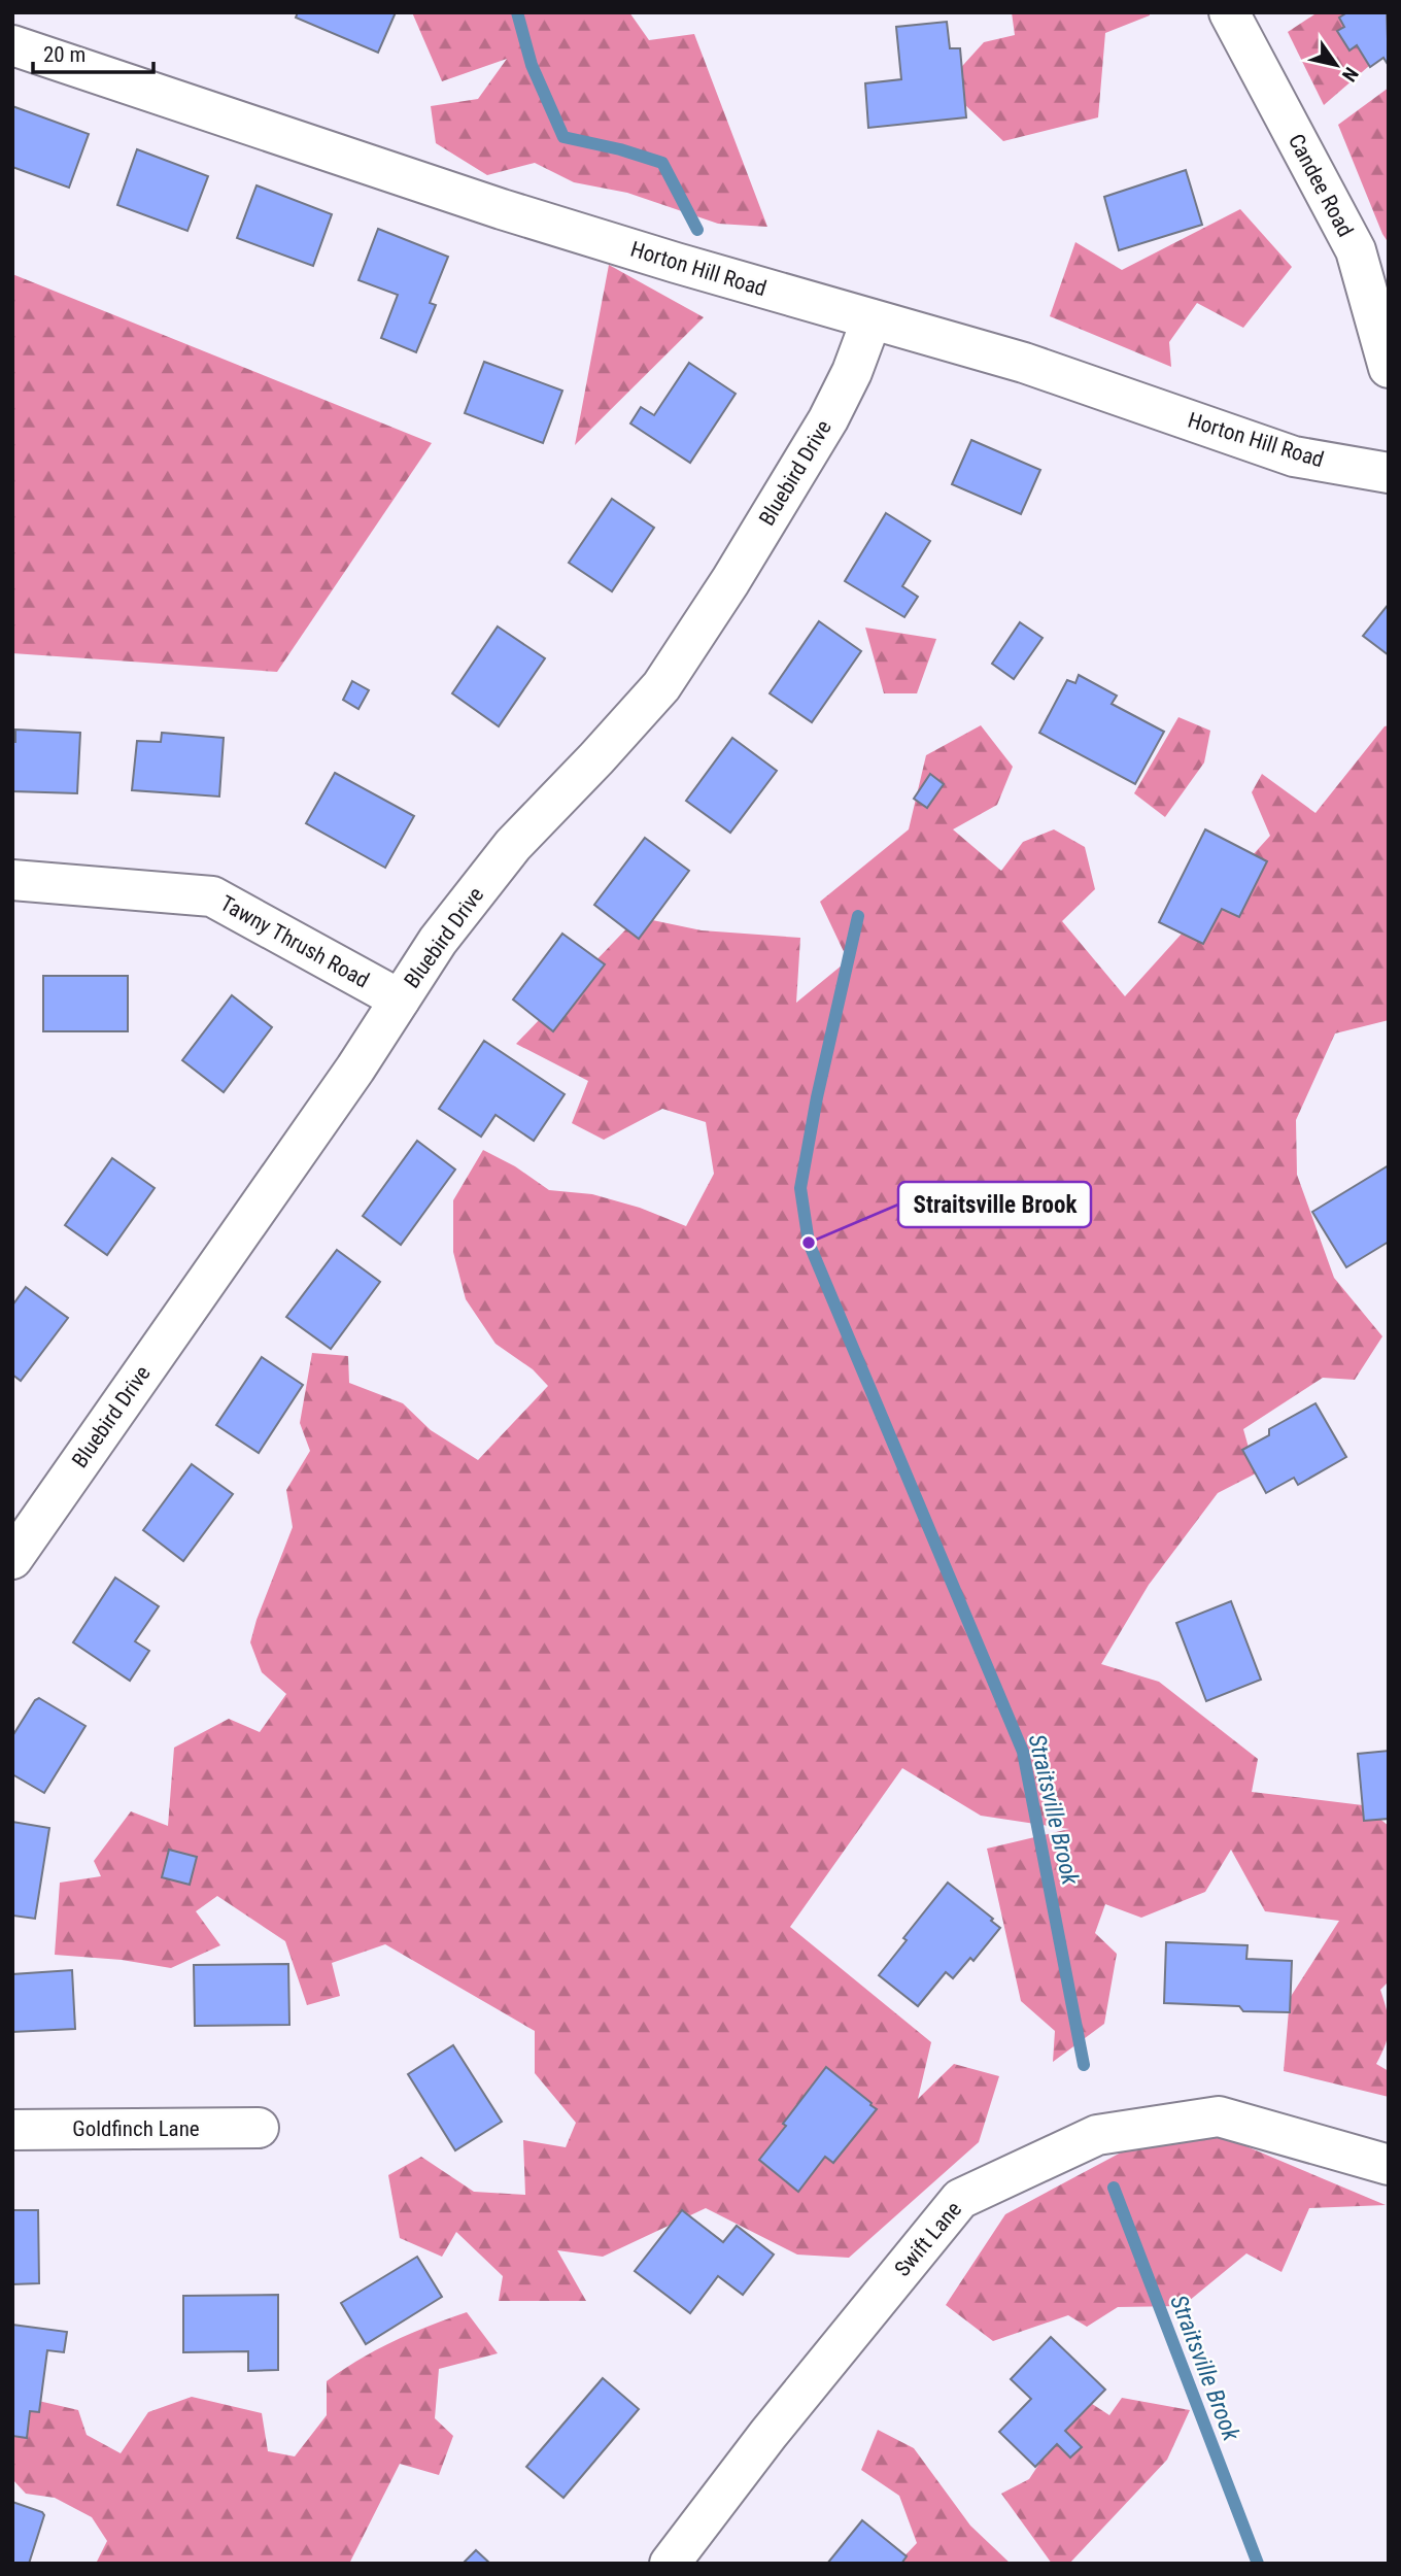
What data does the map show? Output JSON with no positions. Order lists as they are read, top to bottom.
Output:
{
  "streets": {
    "street": [
      "Candee Road",
      "Horton Hill Road",
      "Bluebird Drive",
      "Tawny Thrush Road",
      "Goldfinch Lane",
      "Swift Lane"
    ]
  },
  "crossings": [
    ["Horton Hill Road", "Bluebird Drive"],
    ["Bluebird Drive", "Tawny Thrush Road"]
  ],
  "water": ["Straitsville Brook"],
  "places": ["Straitsville Brook"],
  "scale_bar": "20 m",
  "north": "bottom right"
}
